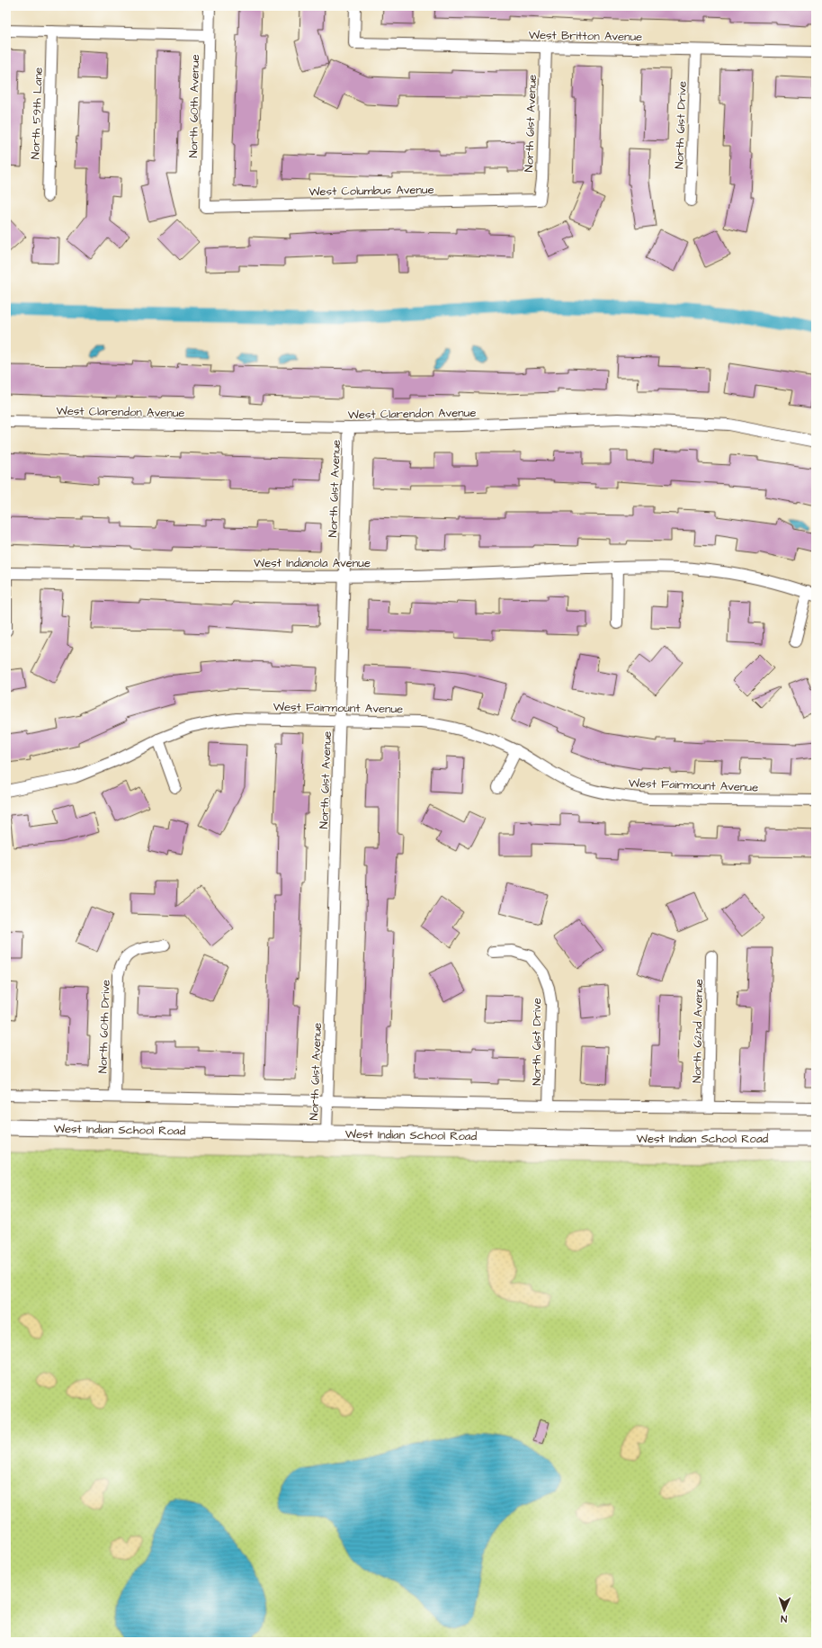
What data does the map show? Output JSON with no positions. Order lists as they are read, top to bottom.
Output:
{
  "streets": {
    "main road": ["West Indian School Road"],
    "street": [
      "West Britton Avenue",
      "North 60th Avenue",
      "North 59th Lane",
      "North 61st Avenue",
      "North 61st Drive",
      "West Columbus Avenue",
      "West Clarendon Avenue",
      "West Indianola Avenue",
      "West Fairmount Avenue",
      "North 60th Drive",
      "North 62nd Avenue"
    ]
  },
  "crossings": [
    ["West Britton Avenue", "North 61st Avenue"],
    ["West Britton Avenue", "North 61st Drive"],
    ["North 60th Avenue", "West Columbus Avenue"],
    ["North 61st Avenue", "West Columbus Avenue"],
    ["North 61st Avenue", "West Clarendon Avenue"],
    ["North 61st Avenue", "West Indianola Avenue"],
    ["North 61st Avenue", "West Fairmount Avenue"],
    ["North 61st Avenue", "West Indian School Road"]
  ],
  "north": "bottom"
}
